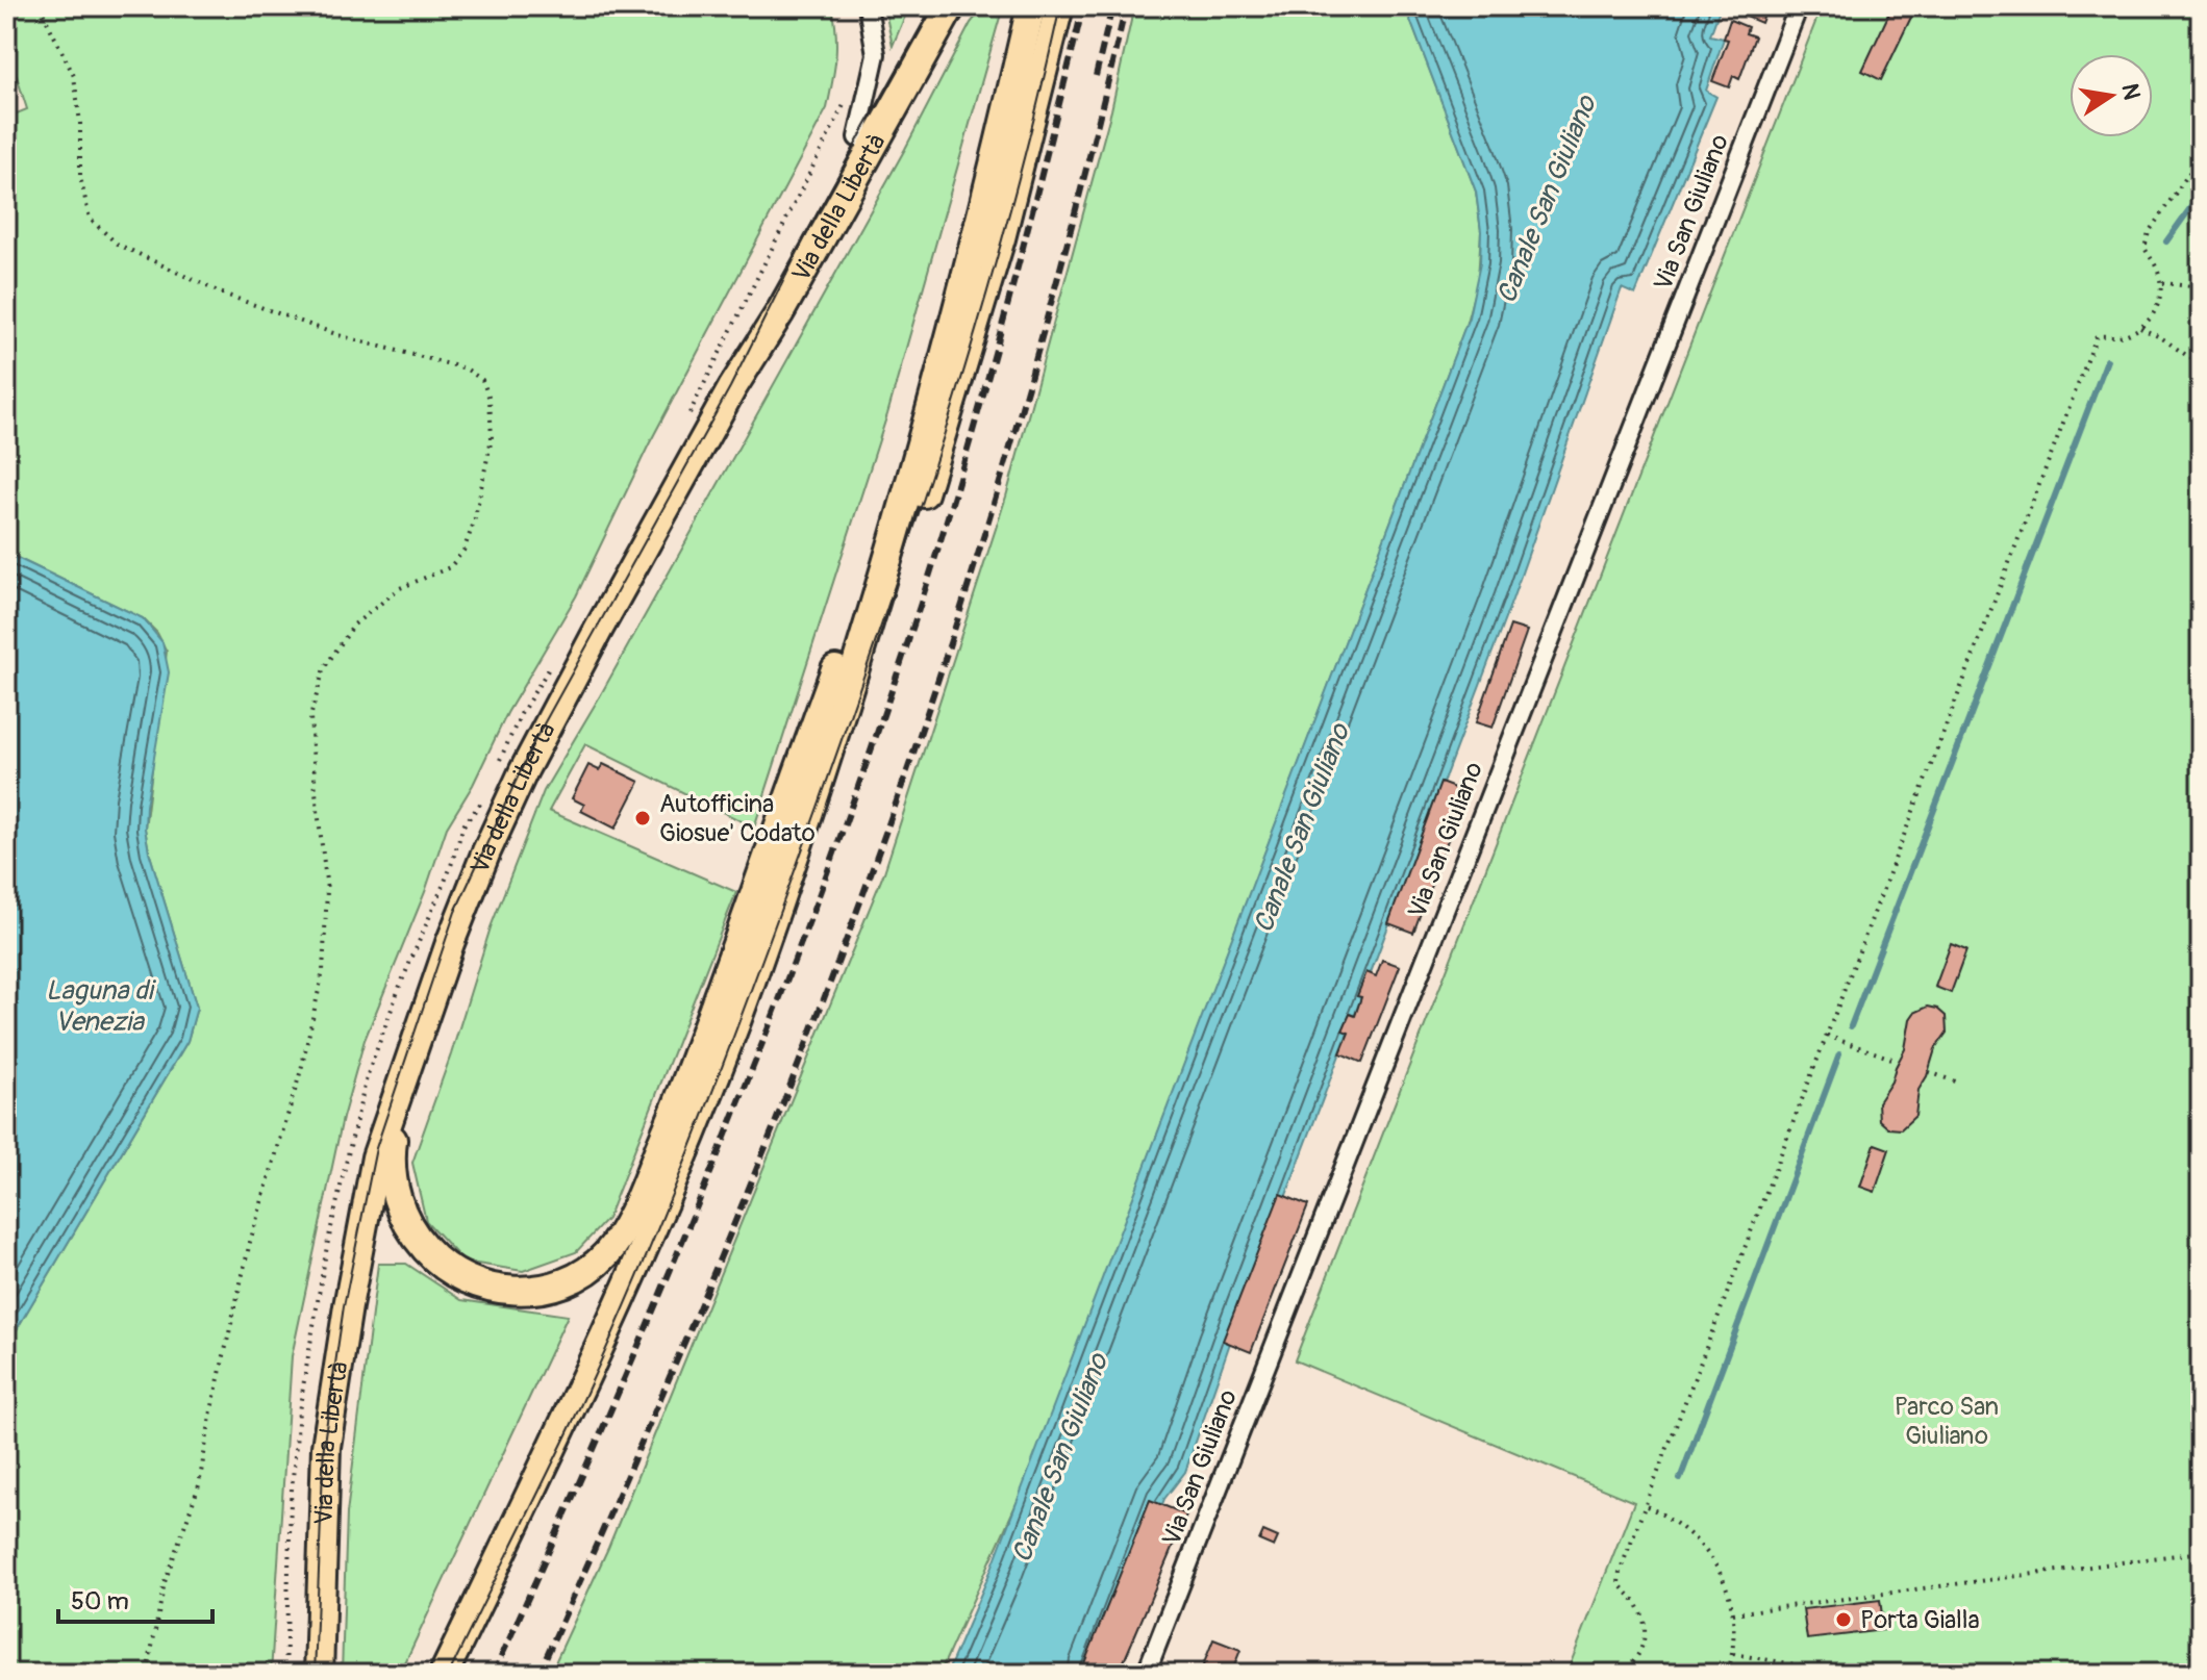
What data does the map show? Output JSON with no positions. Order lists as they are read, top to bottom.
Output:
{
  "streets": {
    "highway": ["Via della Libertà"],
    "street": ["Via San Giuliano"]
  },
  "water": ["Canale San Giuliano", "Laguna di Venezia"],
  "parks": ["Parco San Giuliano"],
  "places": ["Autofficina Giosue' Codato", "Porta Gialla"],
  "scale_bar": "50 m",
  "north": "right"
}
